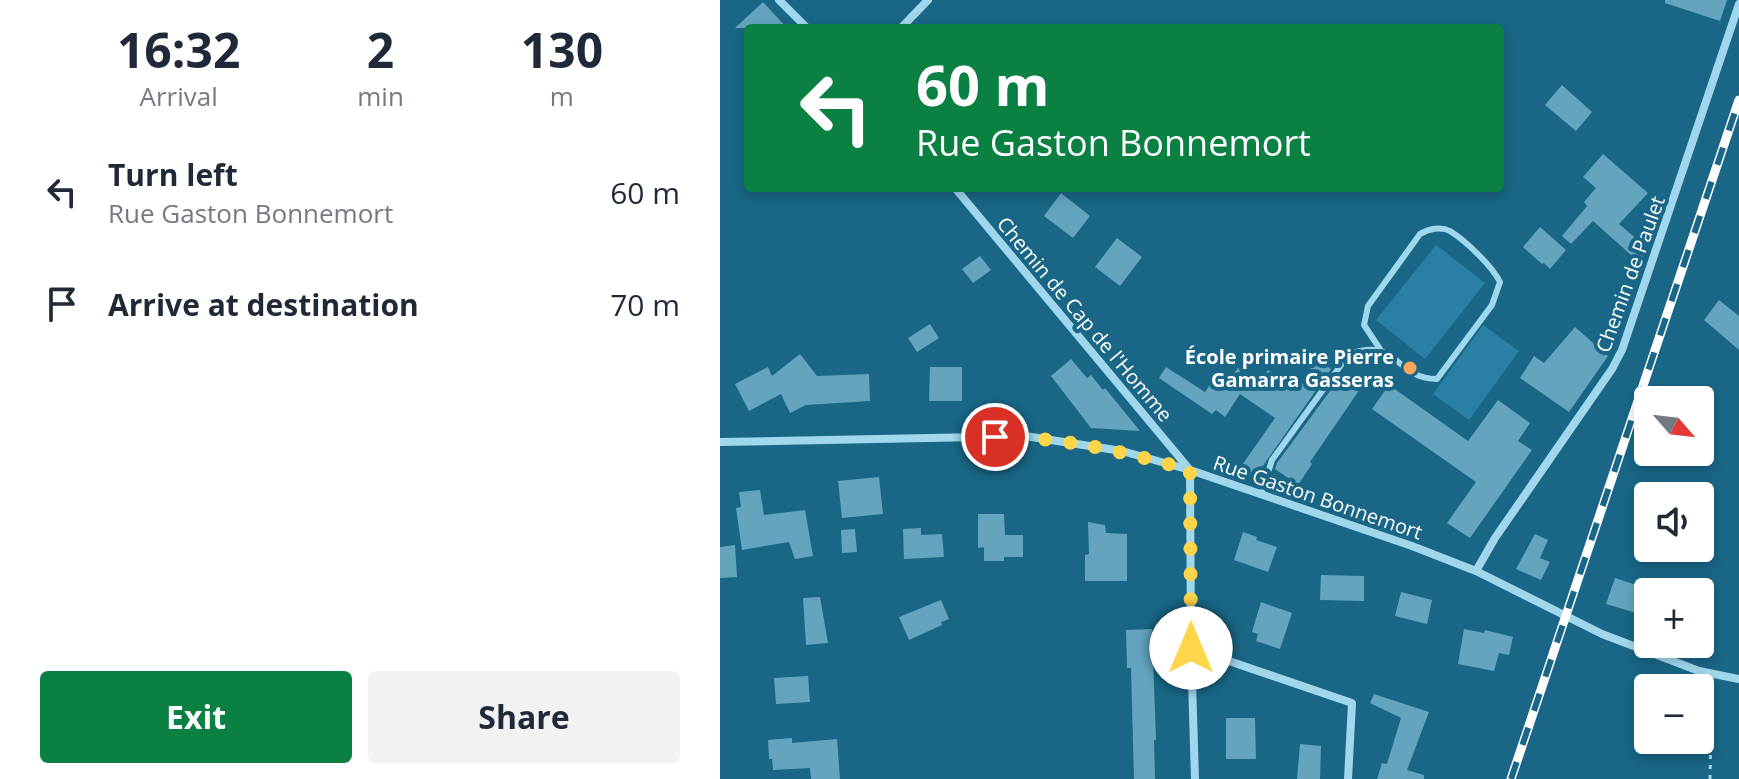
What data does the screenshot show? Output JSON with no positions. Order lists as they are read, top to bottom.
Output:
{
  "streets": {
    "street": ["Chemin de Paulet", "Chemin de Cap de l'Homme", "Rue Gaston Bonnemort"]
  },
  "crossings": [
    ["Chemin de Paulet", "Rue Gaston Bonnemort"],
    ["Chemin de Cap de l'Homme", "Rue Gaston Bonnemort"]
  ],
  "places": ["École primaire Pierre Gamarra Gasseras"],
  "north": "bottom right",
  "page": {
    "eta": [
      "16:32",
      "Arrival",
      "2",
      "min",
      "130",
      "m"
    ],
    "turn": ["60 m", "Rue Gaston Bonnemort"],
    "list": [
      {
        "name": "Turn left",
        "note": "Rue Gaston Bonnemort",
        "value": "60 m"
      },
      {
        "name": "Arrive at destination",
        "value": "70 m"
      }
    ],
    "map_buttons": ["+", "−"],
    "buttons": ["Exit", "Share"]
  }
}
